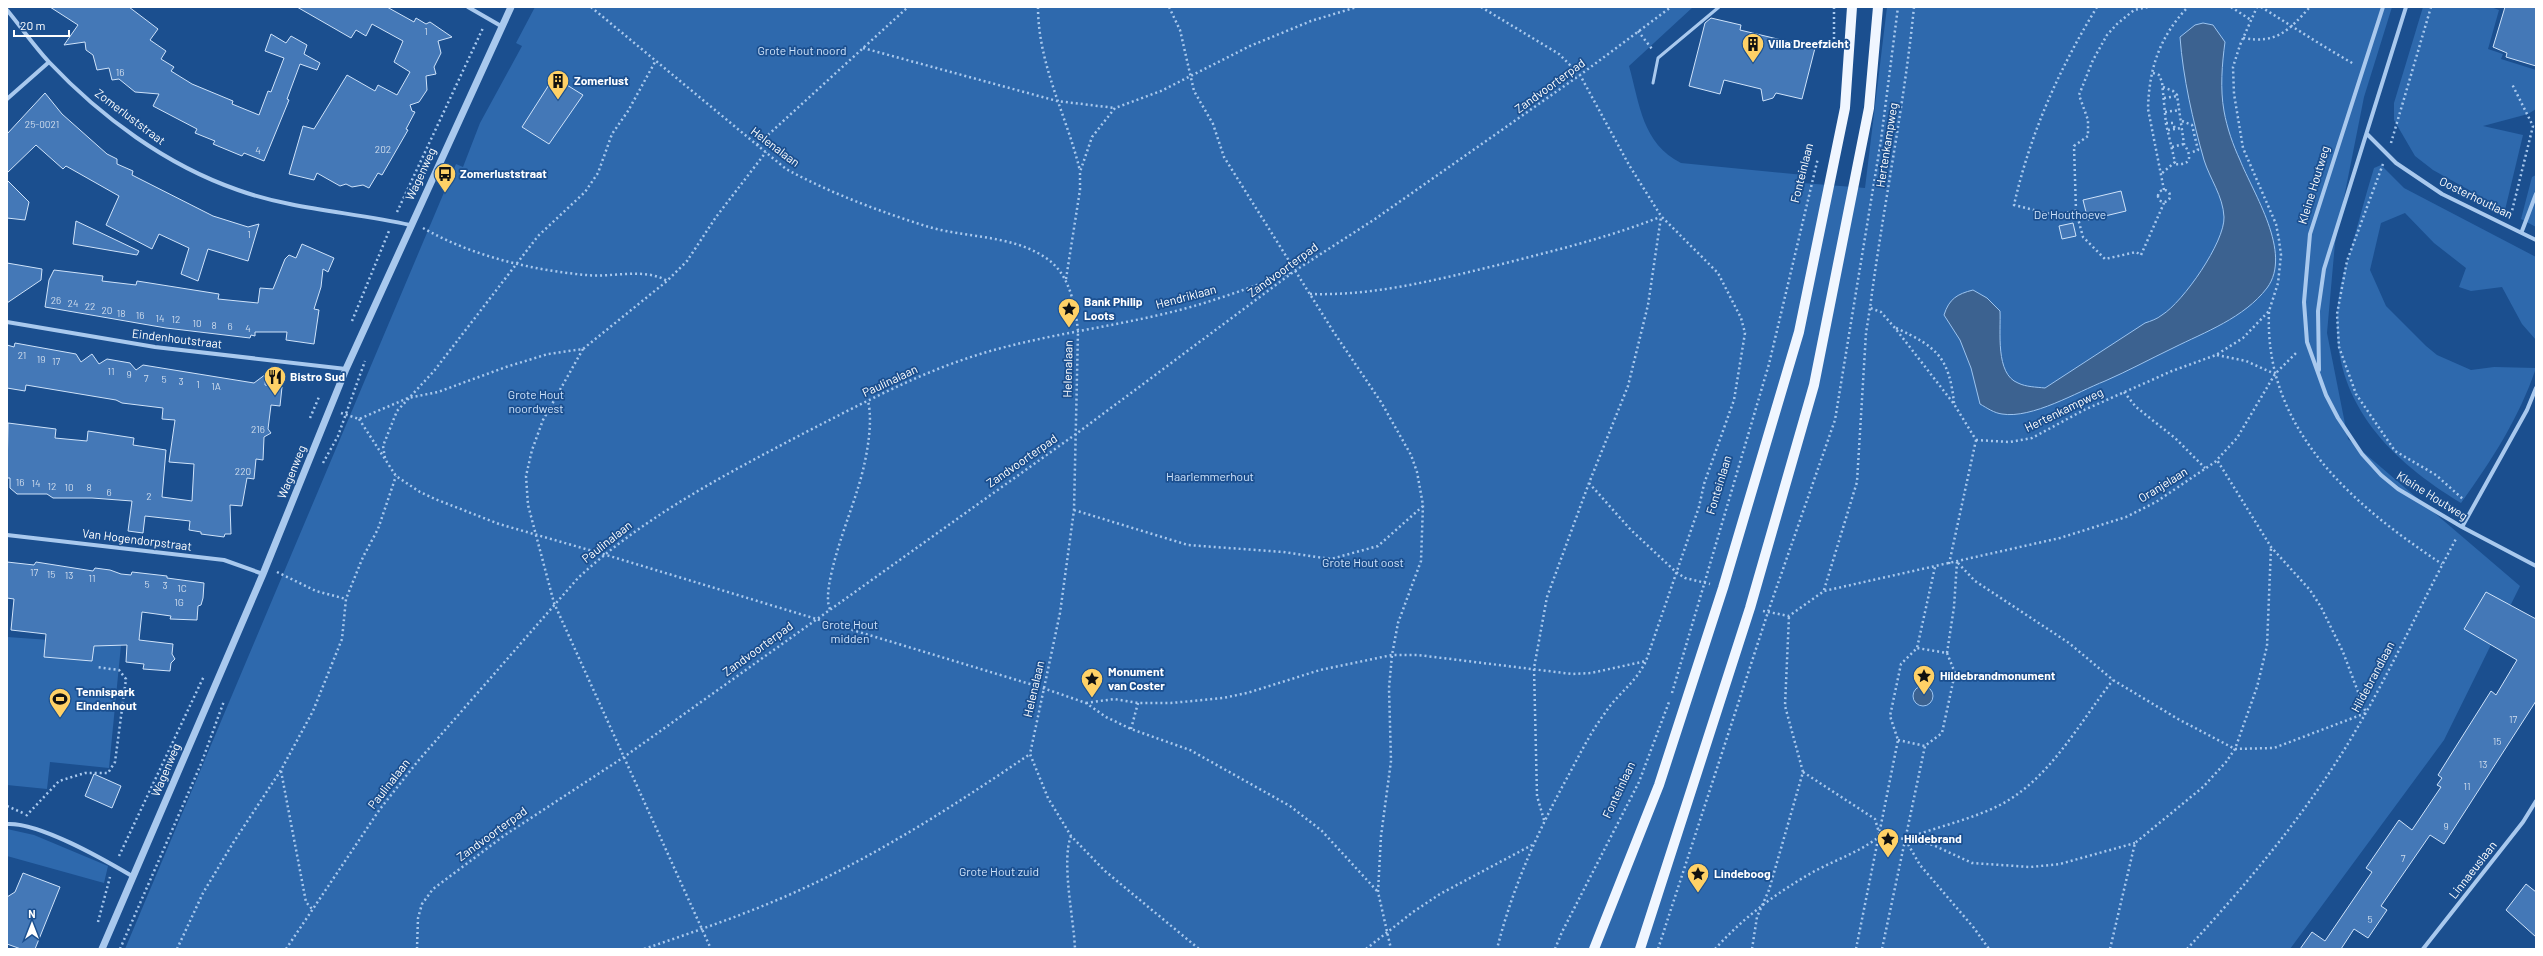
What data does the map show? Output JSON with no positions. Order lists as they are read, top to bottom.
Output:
{
  "streets": {
    "street": [
      "Zomerluststraat",
      "Wagenweg",
      "Kleine Houtweg",
      "Oosterhoutlaan",
      "Eindenhoutstraat",
      "Van Hogendorpstraat",
      "Linnaeuslaan"
    ],
    "path": [
      "Zandvoorterpad",
      "Hertenkampweg",
      "Helenalaan",
      "Fonteinlaan",
      "Hendriklaan",
      "Paulinalaan",
      "Oranjelaan",
      "Hildebrandlaan"
    ]
  },
  "crossings": [
    ["Zandvoorterpad", "Helenalaan"],
    ["Zandvoorterpad", "Hendriklaan"],
    ["Zomerluststraat", "Wagenweg"],
    ["Hertenkampweg", "Oranjelaan"],
    ["Helenalaan", "Hendriklaan"],
    ["Helenalaan", "Paulinalaan"],
    ["Wagenweg", "Eindenhoutstraat"],
    ["Wagenweg", "Van Hogendorpstraat"],
    ["Kleine Houtweg", "Oosterhoutlaan"],
    ["Kleine Houtweg", "Oranjelaan"],
    ["Kleine Houtweg", "Hildebrandlaan"],
    ["Hendriklaan", "Paulinalaan"]
  ],
  "parks": [
    "Grote Hout noord",
    "De Houthoeve",
    "Grote Hout noordwest",
    "Haarlemmerhout",
    "Grote Hout oost",
    "Grote Hout midden",
    "Grote Hout zuid"
  ],
  "places": {
    "building": ["Villa Dreefzicht", "Zomerlust"],
    "bus stop": ["Zomerluststraat"],
    "place": [
      "Bank Philip Loots",
      "Hildebrandmonument",
      "Monument van Coster",
      "Hildebrand",
      "Lindeboog"
    ],
    "restaurant": ["Bistro Sud"],
    "sports": ["Tennispark Eindenhout"]
  },
  "house_numbers": [
    "1",
    "16",
    "25-0021",
    "202",
    "4",
    "1",
    "26",
    "24",
    "22",
    "20",
    "18",
    "16",
    "14",
    "12",
    "10",
    "8",
    "6",
    "4",
    "21",
    "19",
    "17",
    "11",
    "9",
    "7",
    "5",
    "3",
    "1",
    "1A",
    "216",
    "220",
    "16",
    "14",
    "12",
    "10",
    "8",
    "6",
    "2",
    "17",
    "15",
    "13",
    "11",
    "5",
    "3",
    "1C",
    "1G",
    "17",
    "15",
    "13",
    "11",
    "9",
    "7",
    "5"
  ],
  "scale_bar": "20 m",
  "north": "top"
}
